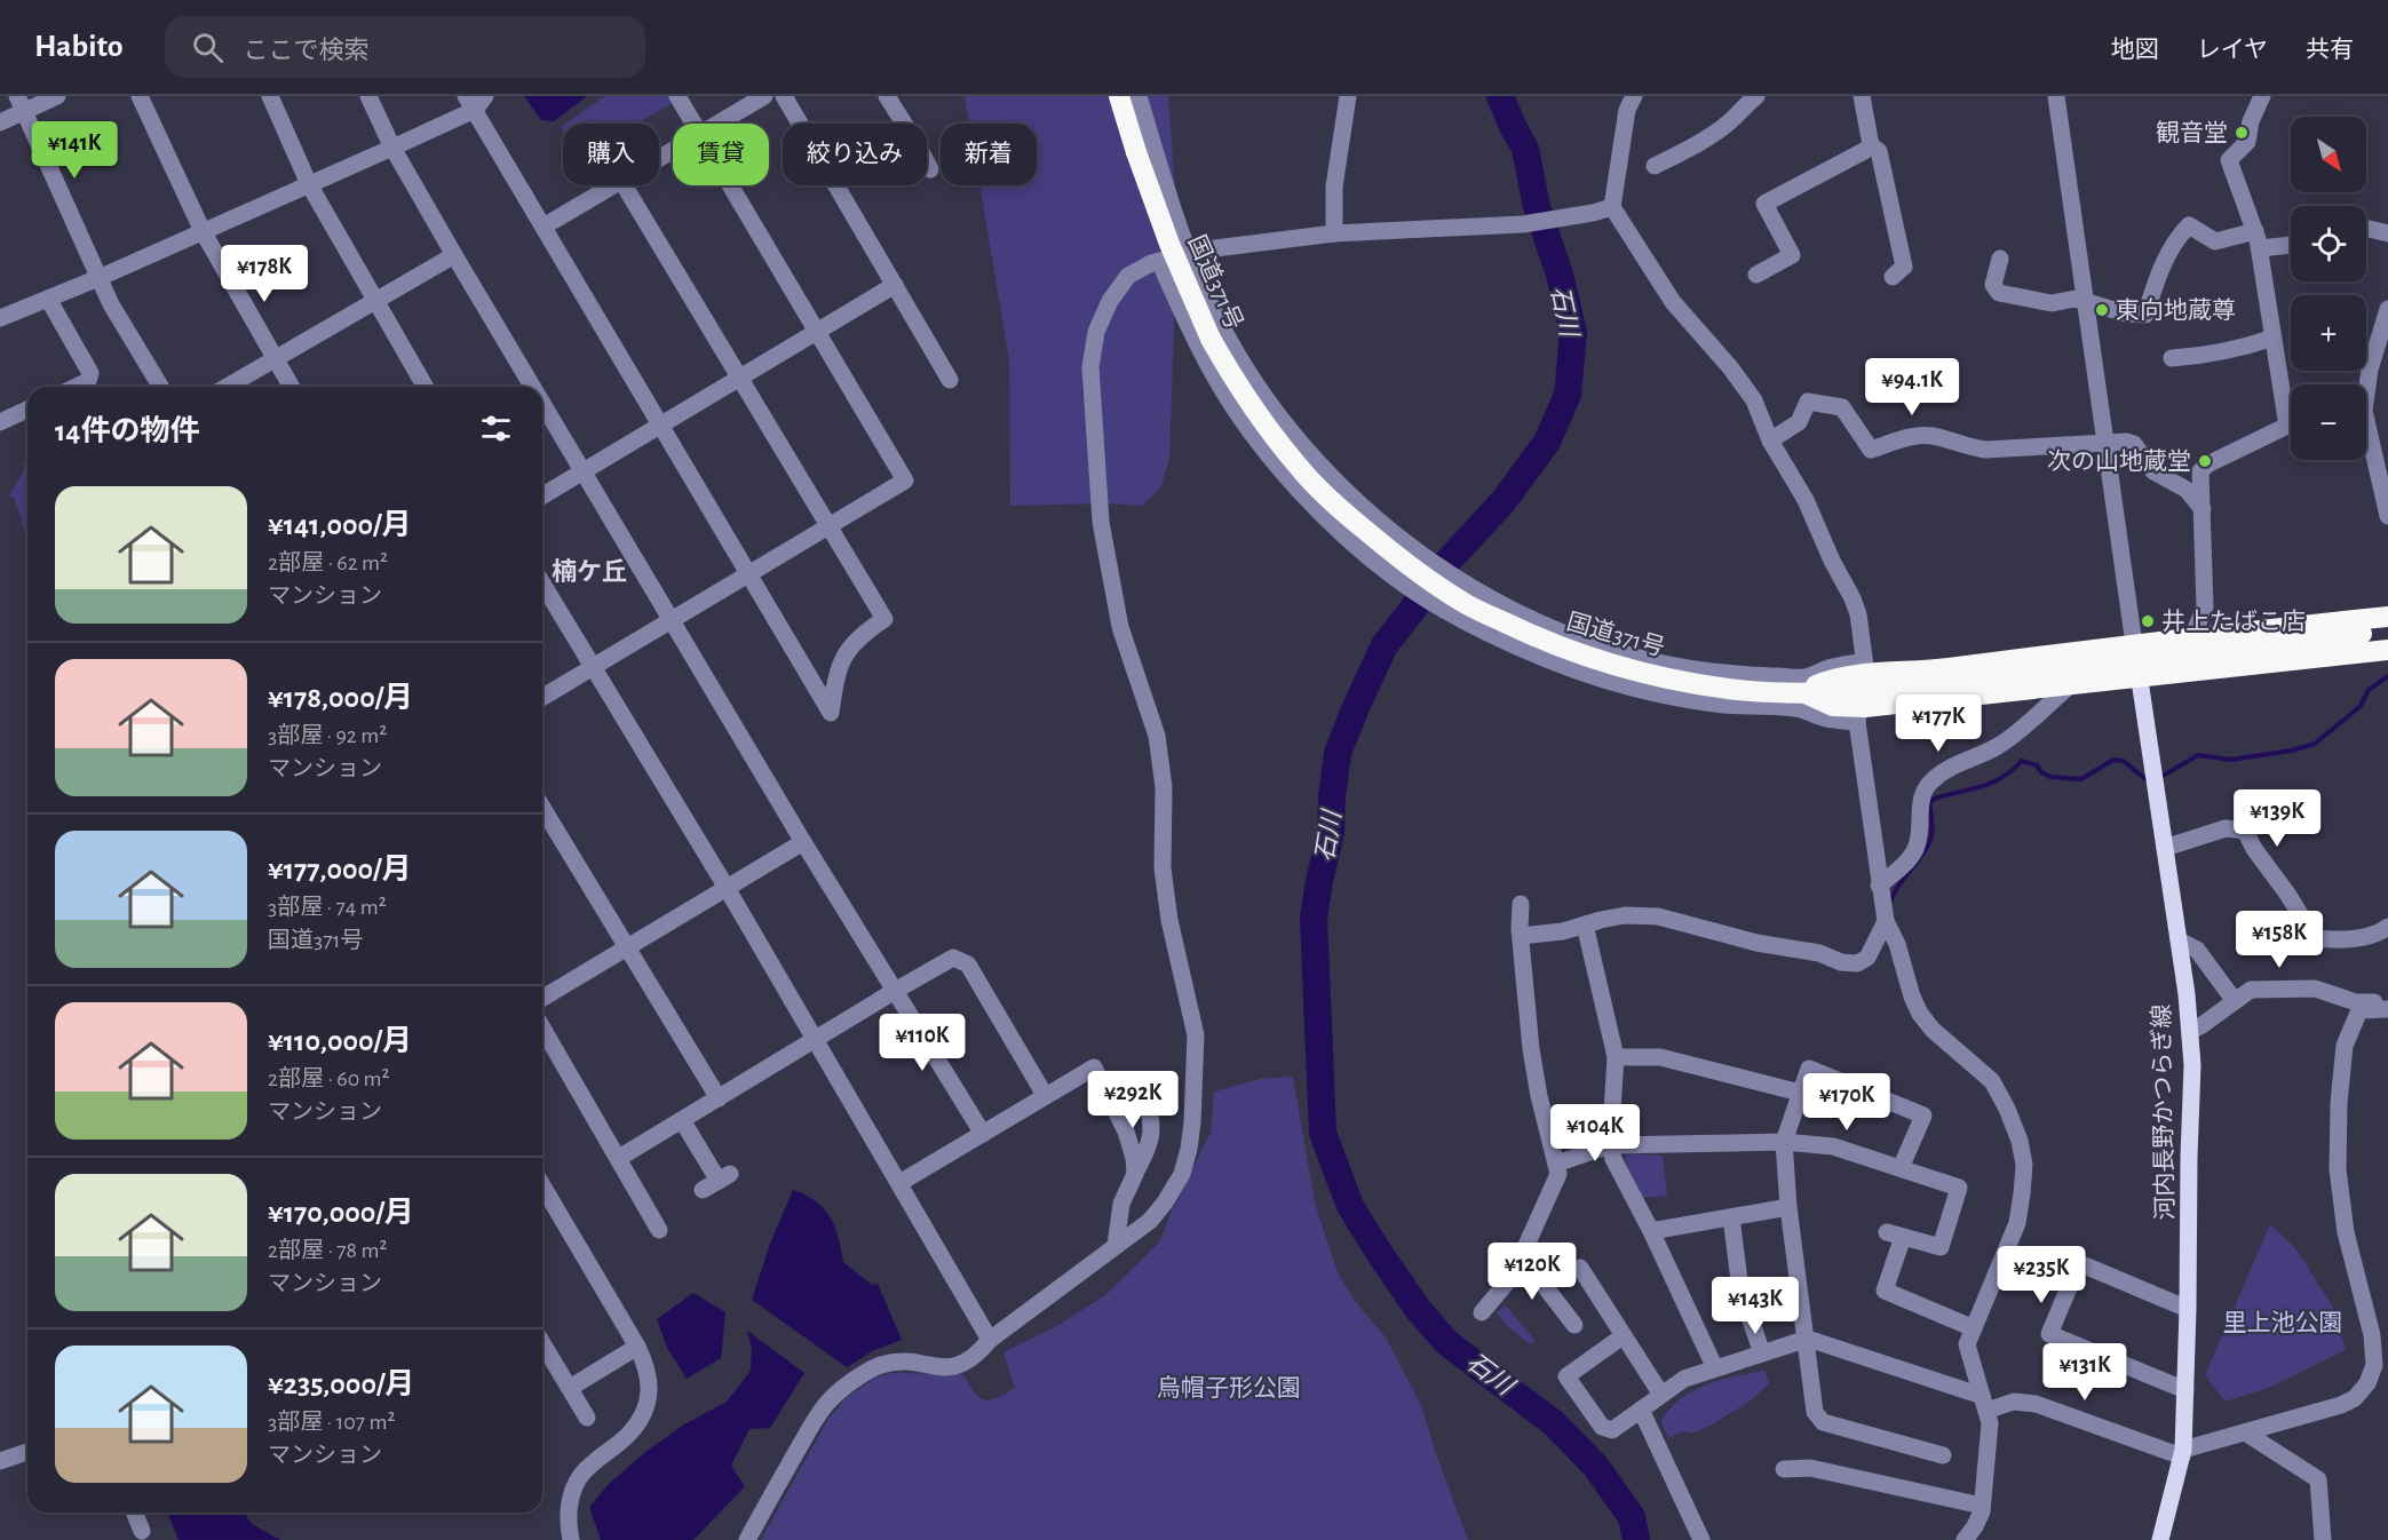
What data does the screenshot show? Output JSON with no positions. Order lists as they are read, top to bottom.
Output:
{
  "streets": {
    "highway": ["国道371号"],
    "main road": ["河内長野かつらぎ線"]
  },
  "districts": ["楠ケ丘"],
  "water": ["石川"],
  "parks": ["里上池公園", "烏帽子形公園"],
  "places": [
    "観音堂",
    "東向地蔵尊",
    "次の山地蔵堂",
    "井上たばこ店"
  ],
  "north": "bottom right",
  "page": {
    "header": "Habito",
    "search": "ここで検索",
    "nav": ["地図", "レイヤ", "共有"],
    "map_buttons": ["+", "−"],
    "price": [
      "¥141K",
      "¥178K",
      "¥94.1K",
      "¥177K",
      "¥139K",
      "¥158K",
      "¥110K",
      "¥292K",
      "¥170K",
      "¥104K",
      "¥120K",
      "¥235K",
      "¥143K",
      "¥131K"
    ],
    "chip": [
      "購入",
      "賃貸",
      "絞り込み",
      "新着"
    ],
    "heading": "14件の物件",
    "list": [
      {
        "name": "¥141,000/月",
        "note": "2部屋 · 62 m² · マンション"
      },
      {
        "name": "¥178,000/月",
        "note": "3部屋 · 92 m² · マンション"
      },
      {
        "name": "¥177,000/月",
        "note": "3部屋 · 74 m² · 国道371号"
      },
      {
        "name": "¥110,000/月",
        "note": "2部屋 · 60 m² · マンション"
      },
      {
        "name": "¥170,000/月",
        "note": "2部屋 · 78 m² · マンション"
      },
      {
        "name": "¥235,000/月",
        "note": "3部屋 · 107 m² · マンション"
      }
    ]
  }
}
